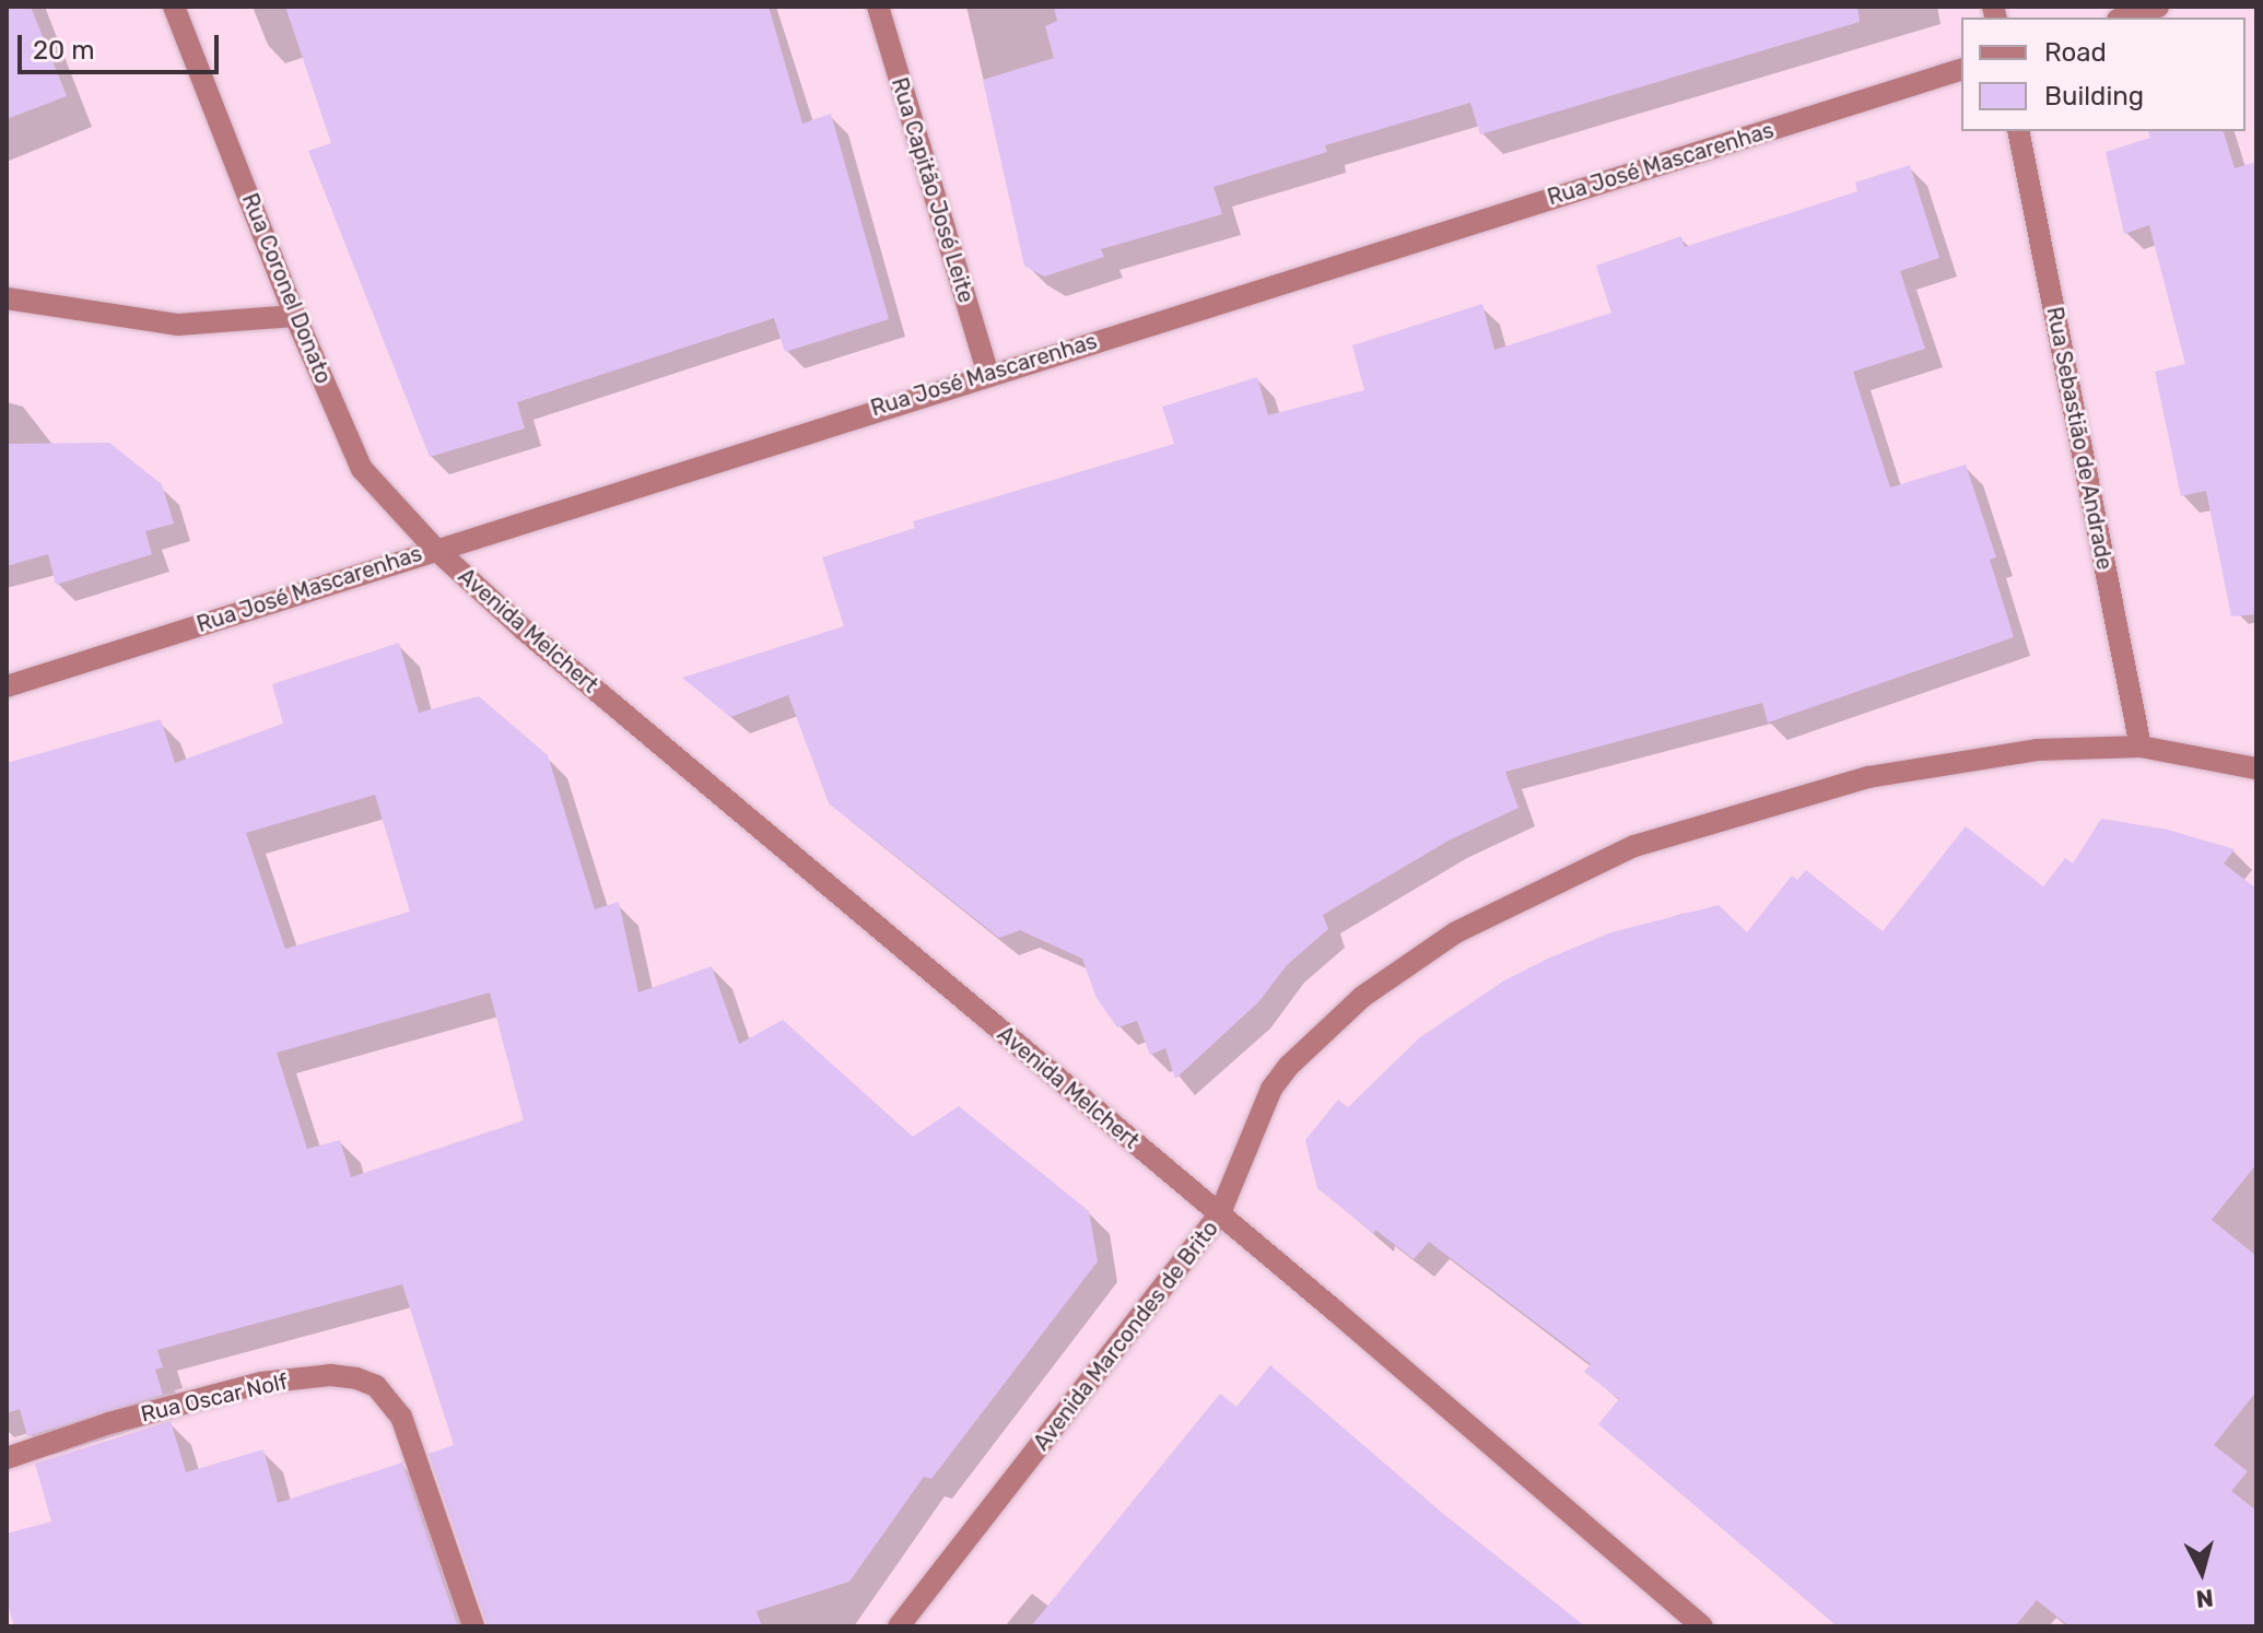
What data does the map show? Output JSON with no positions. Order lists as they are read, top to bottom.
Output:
{
  "streets": {
    "street": [
      "Rua José Mascarenhas",
      "Rua Capitão José Leite",
      "Rua Coronel Donato",
      "Rua Sebastião de Andrade",
      "Avenida Melchert",
      "Avenida Marcondes de Brito",
      "Rua Oscar Nolf"
    ]
  },
  "crossings": [
    ["Rua José Mascarenhas", "Rua Capitão José Leite"],
    ["Rua José Mascarenhas", "Rua Coronel Donato"],
    ["Rua José Mascarenhas", "Avenida Melchert"],
    ["Rua Coronel Donato", "Avenida Melchert"],
    ["Rua Sebastião de Andrade", "Avenida Marcondes de Brito"],
    ["Avenida Melchert", "Avenida Marcondes de Brito"]
  ],
  "legend": ["Road", "Building"],
  "scale_bar": "20 m",
  "north": "bottom"
}
